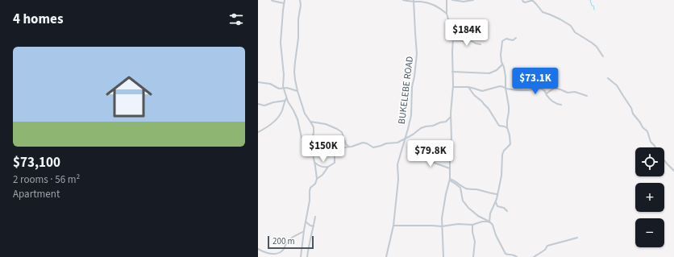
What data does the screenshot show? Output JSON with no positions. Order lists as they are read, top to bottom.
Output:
{
  "streets": {
    "street": ["BUKELEBE ROAD"]
  },
  "scale_bar": "200 m",
  "page": {
    "heading": "4 homes",
    "price": [
      "$184K",
      "$73.1K",
      "$150K",
      "$79.8K"
    ],
    "list": [
      {
        "name": "$73,100",
        "note": "2 rooms · 56 m² · Apartment"
      }
    ],
    "map_buttons": ["+", "−"],
    "scale": "200 m"
  }
}
